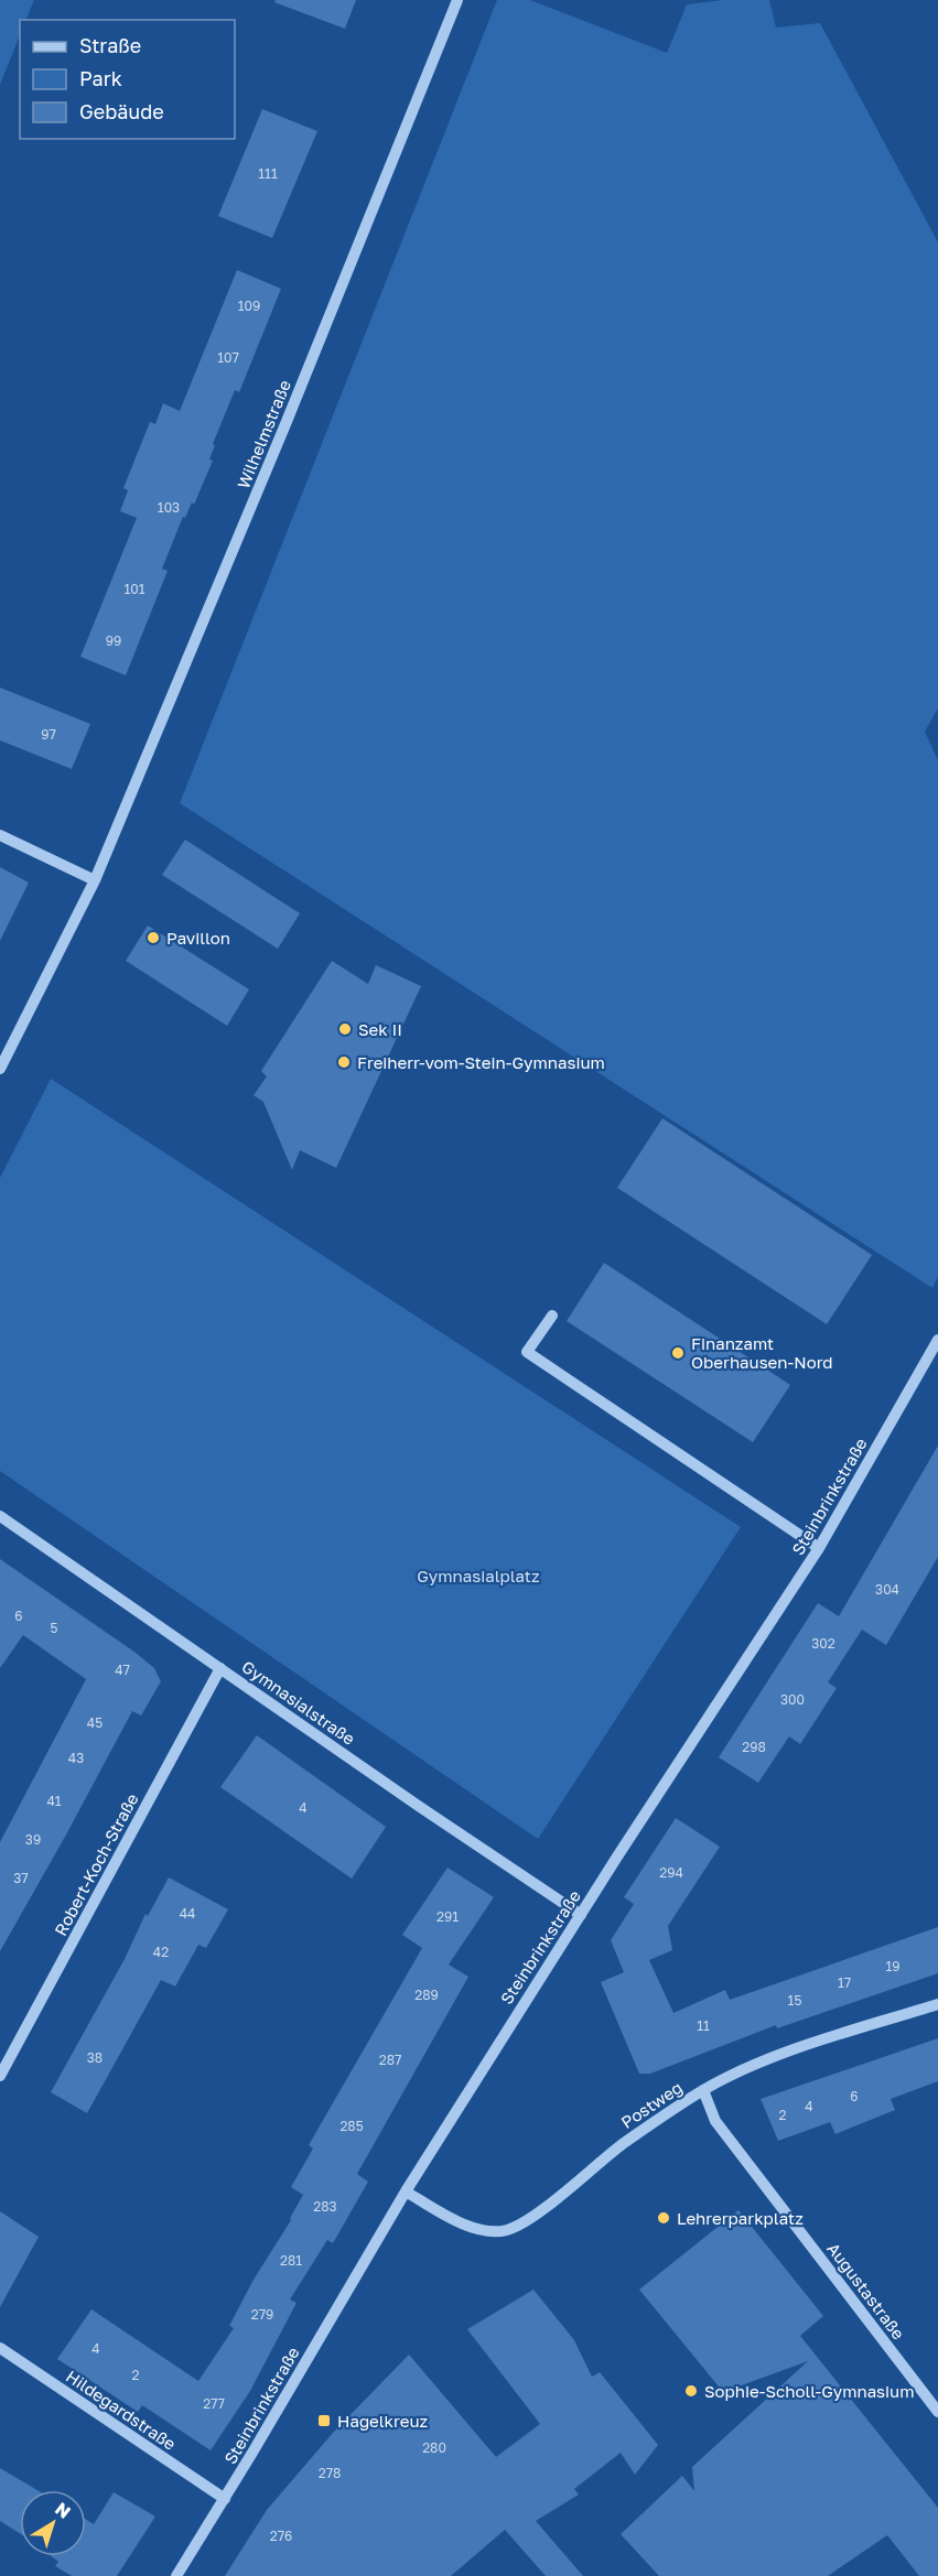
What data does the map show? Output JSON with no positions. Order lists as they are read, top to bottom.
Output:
{
  "streets": {
    "street": [
      "Wilhelmstraße",
      "Steinbrinkstraße",
      "Gymnasialstraße",
      "Robert-Koch-Straße",
      "Postweg",
      "Augustastraße",
      "Hildegardstraße"
    ]
  },
  "crossings": [
    ["Steinbrinkstraße", "Gymnasialstraße"],
    ["Steinbrinkstraße", "Postweg"],
    ["Steinbrinkstraße", "Hildegardstraße"],
    ["Gymnasialstraße", "Robert-Koch-Straße"],
    ["Postweg", "Augustastraße"]
  ],
  "parks": ["Gymnasialplatz"],
  "places": {
    "other": [
      "Pavillon",
      "Sek II",
      "Freiherr-vom-Stein-Gymnasium",
      "Finanzamt Oberhausen-Nord",
      "Lehrerparkplatz",
      "Sophie-Scholl-Gymnasium"
    ],
    "transit": ["Hagelkreuz"]
  },
  "house_numbers": [
    "111",
    "109",
    "107",
    "103",
    "101",
    "99",
    "97",
    "304",
    "6",
    "5",
    "302",
    "47",
    "300",
    "45",
    "298",
    "43",
    "41",
    "4",
    "39",
    "294",
    "37",
    "44",
    "291",
    "42",
    "19",
    "17",
    "289",
    "15",
    "11",
    "38",
    "287",
    "6",
    "4",
    "2",
    "285",
    "283",
    "281",
    "279",
    "4",
    "2",
    "277",
    "280",
    "278",
    "276"
  ],
  "legend": ["Straße", "Park", "Gebäude"],
  "north": "top right"
}
